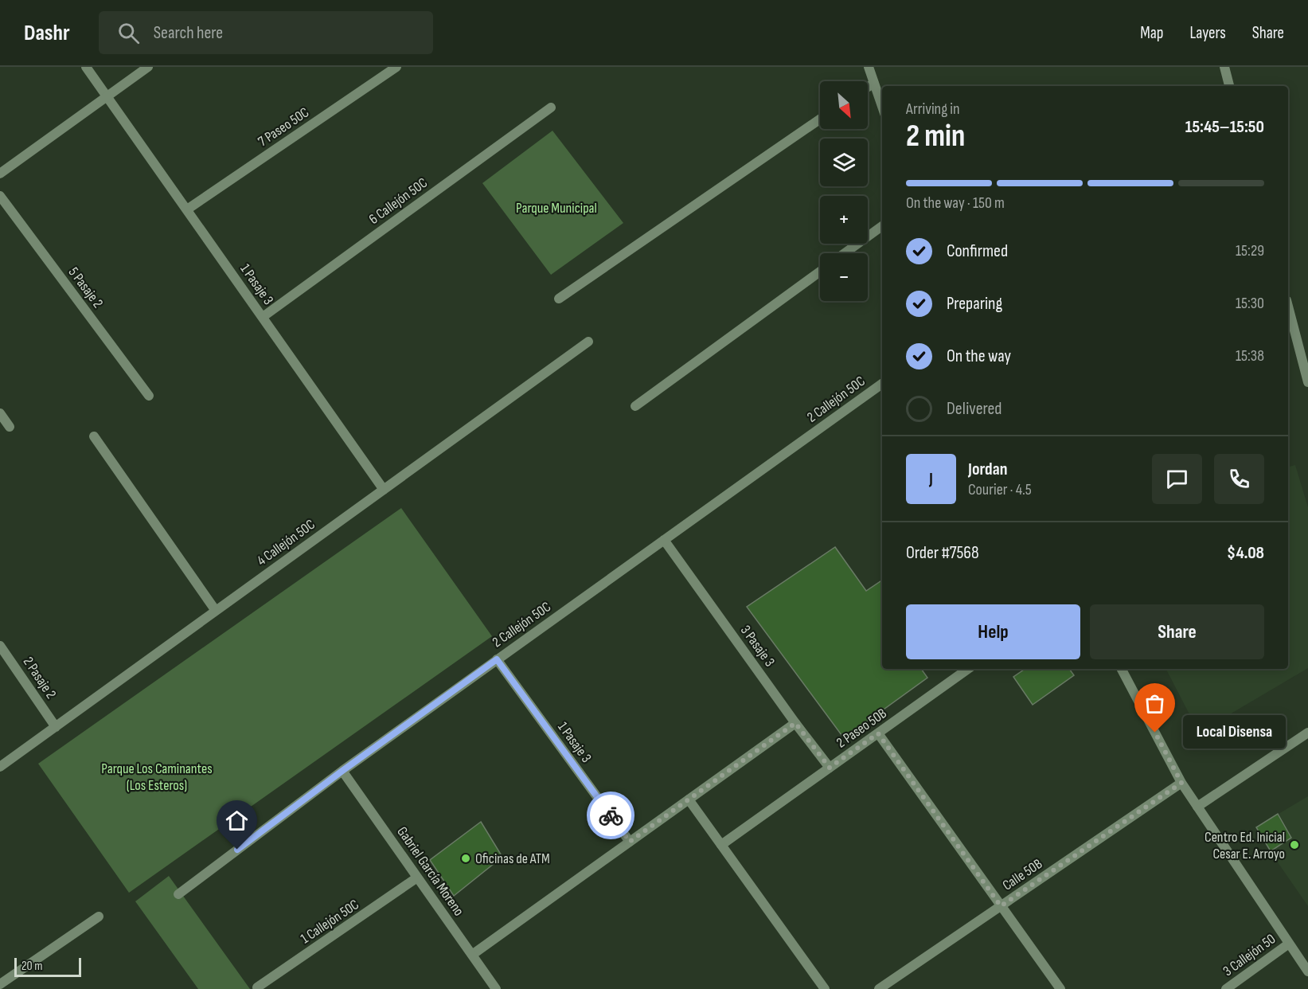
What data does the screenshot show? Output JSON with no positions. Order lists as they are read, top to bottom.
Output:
{
  "streets": {
    "street": [
      "7 Paseo 50C",
      "6 Callejón 50C",
      "1 Pasaje 3",
      "5 Pasaje 2",
      "2 Callejón 50C",
      "4 Callejón 50C",
      "3 Pasaje 3",
      "2 Pasaje 2",
      "2 Paseo 50B",
      "Gabriel García Moreno",
      "Calle 50B",
      "1 Callejón 50C",
      "3 Callejón 50"
    ]
  },
  "crossings": [
    ["7 Paseo 50C", "1 Pasaje 3"],
    ["6 Callejón 50C", "1 Pasaje 3"],
    ["1 Pasaje 3", "2 Callejón 50C"],
    ["1 Pasaje 3", "4 Callejón 50C"],
    ["2 Callejón 50C", "3 Pasaje 3"],
    ["2 Callejón 50C", "Gabriel García Moreno"],
    ["4 Callejón 50C", "2 Pasaje 2"],
    ["3 Pasaje 3", "2 Paseo 50B"],
    ["Gabriel García Moreno", "1 Callejón 50C"]
  ],
  "parks": ["Parque Municipal", "Parque Los Caminantes (Los Esteros)"],
  "places": ["Local Disensa", "Centro Ed. Inicial Cesar E. Arroyo", "Oficinas de ATM"],
  "scale_bar": "20 m",
  "north": "bottom right",
  "page": {
    "header": "Dashr",
    "search": "Search here",
    "nav": ["Map", "Layers", "Share"],
    "map_buttons": ["+", "−"],
    "heading": ["2 min", "Arriving in", "15:45–15:50"],
    "panel": [
      "Jordan",
      "Courier · 4.5",
      "Order #7568",
      "$4.08"
    ],
    "bar": "On the way · 150 m",
    "list": [
      ["Confirmed", "15:29"],
      ["Preparing", "15:30"],
      ["On the way", "15:38"],
      "Delivered"
    ],
    "round": "J",
    "buttons": ["Help", "Share"],
    "bubble": "Local Disensa",
    "scale": "20 m"
  }
}
